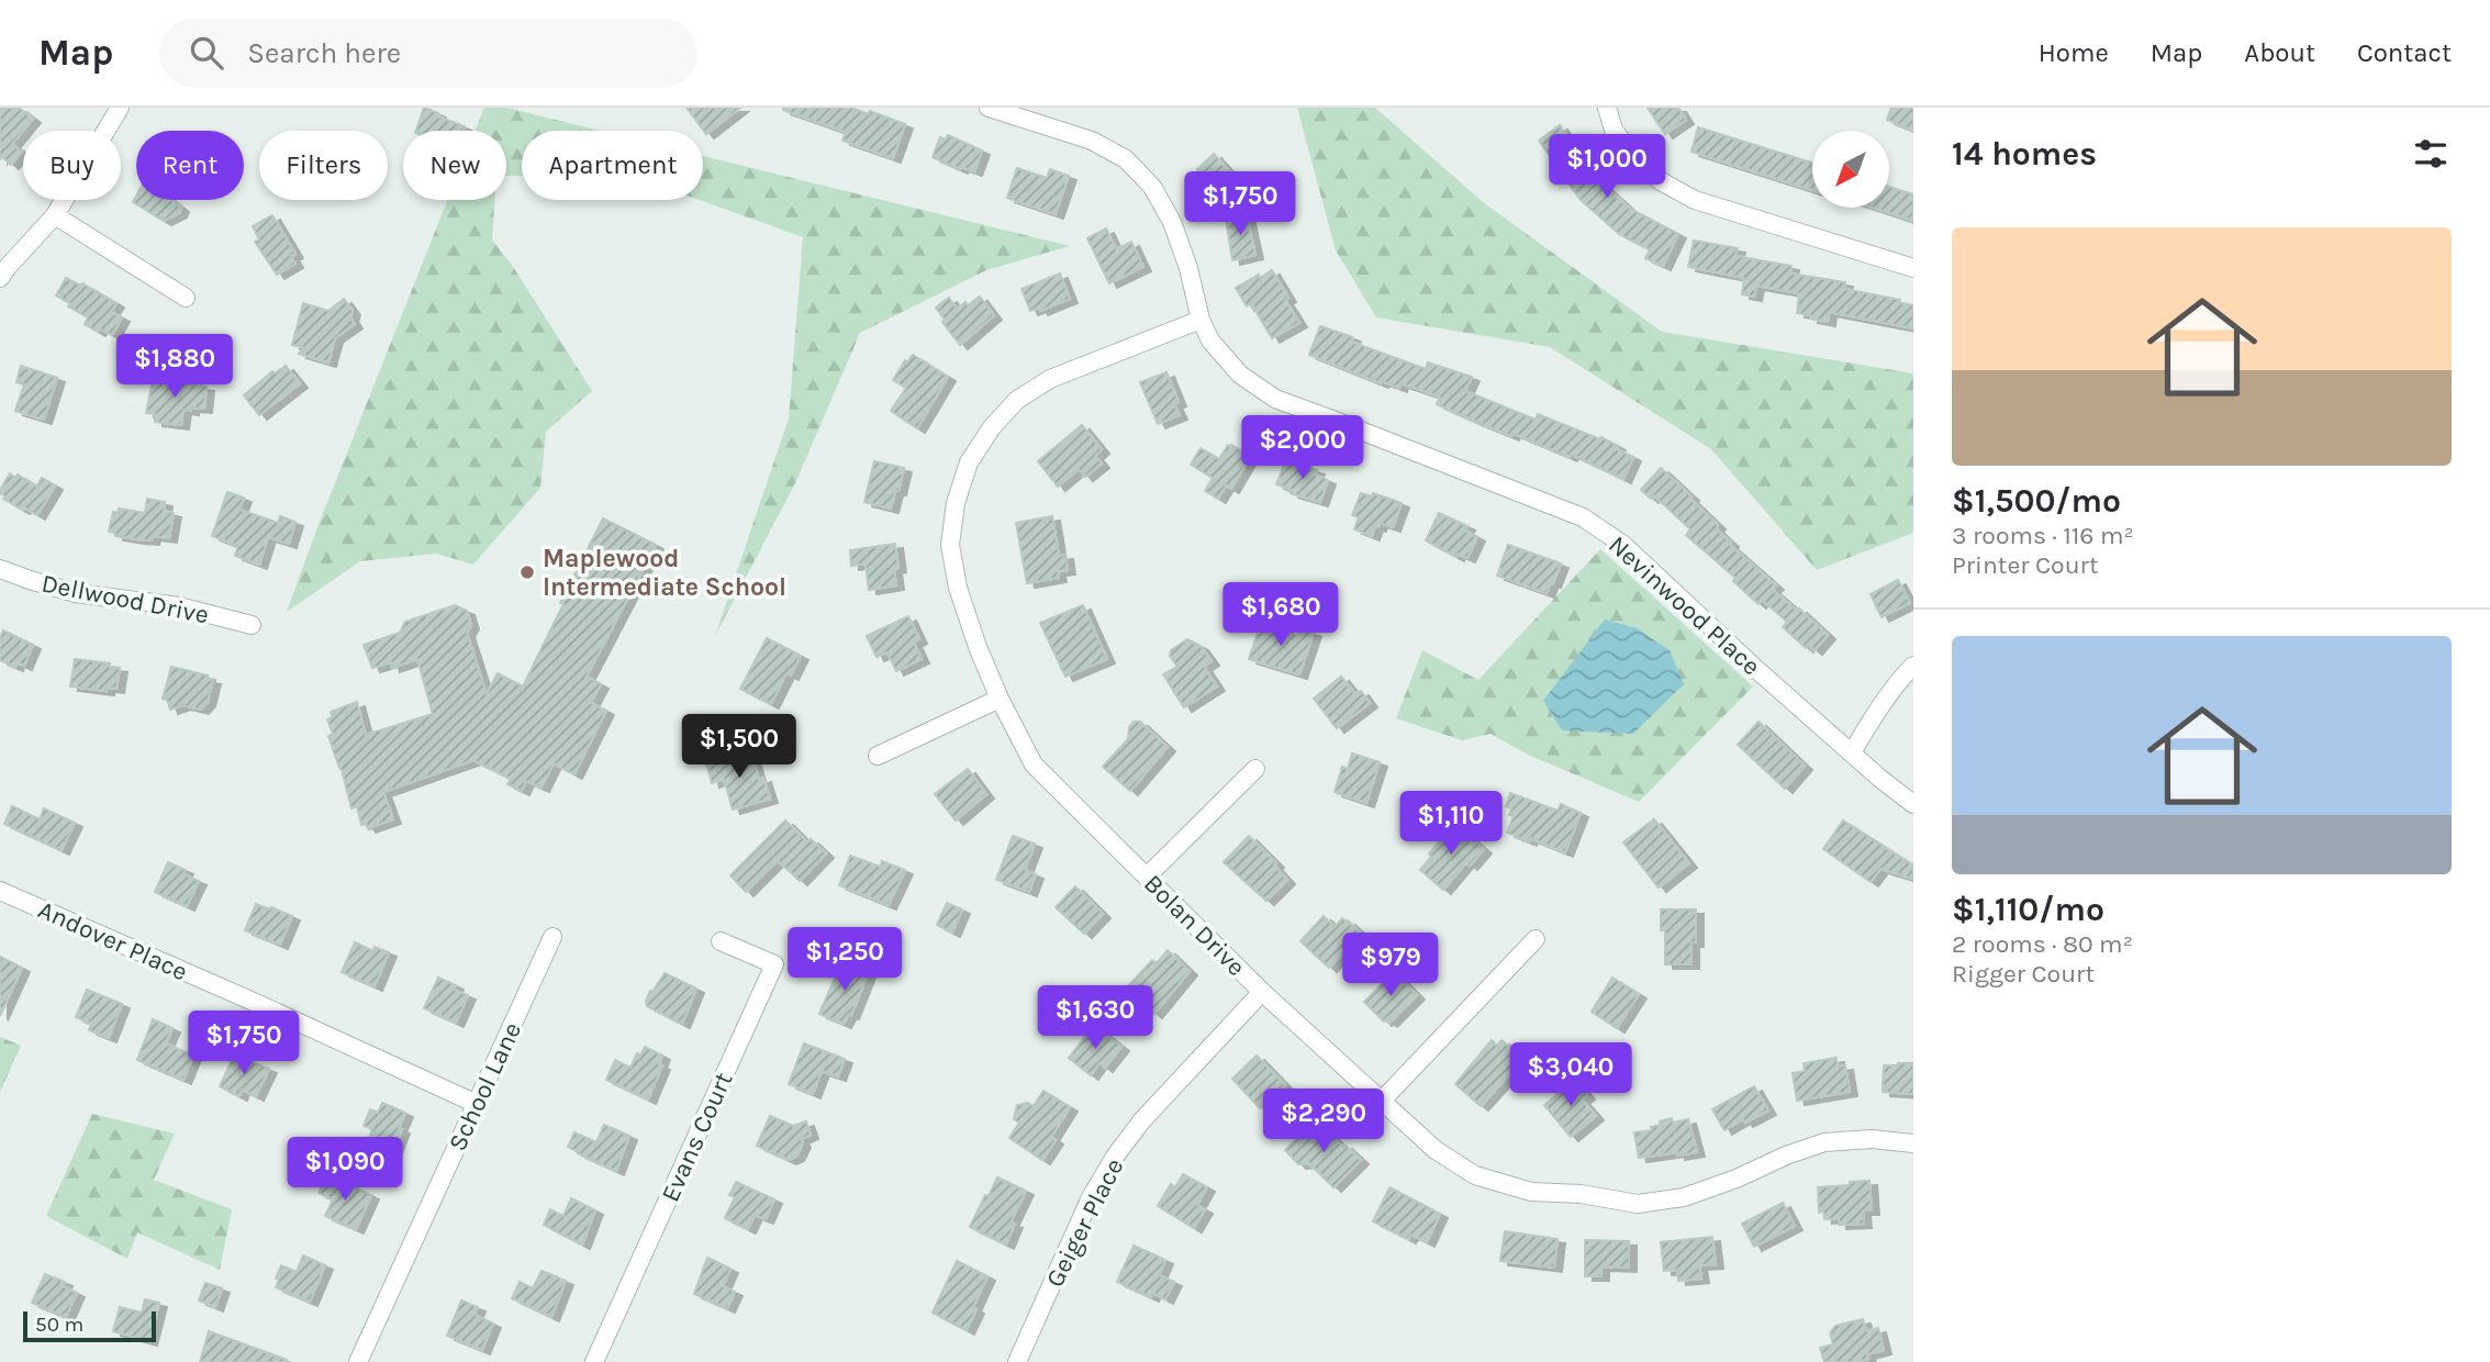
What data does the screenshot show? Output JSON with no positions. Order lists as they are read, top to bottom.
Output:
{
  "streets": {
    "street": [
      "Dellwood Drive",
      "Nevinwood Place",
      "Bolan Drive",
      "Andover Place",
      "School Lane",
      "Evans Court",
      "Geiger Place"
    ]
  },
  "crossings": [
    ["Nevinwood Place", "Bolan Drive"],
    ["Bolan Drive", "Geiger Place"],
    ["Andover Place", "School Lane"]
  ],
  "places": ["Maplewood Intermediate School"],
  "scale_bar": "50 m",
  "north": "bottom left",
  "page": {
    "header": "Map",
    "search": "Search here",
    "nav": [
      "Home",
      "Map",
      "About",
      "Contact"
    ],
    "heading": "14 homes",
    "chip": [
      "Buy",
      "Rent",
      "Filters",
      "New",
      "Apartment"
    ],
    "price": [
      "$1,000",
      "$1,750",
      "$1,880",
      "$2,000",
      "$1,680",
      "$1,500",
      "$1,110",
      "$1,250",
      "$979",
      "$1,630",
      "$1,750",
      "$3,040",
      "$2,290",
      "$1,090"
    ],
    "list": [
      {
        "name": "$1,500/mo",
        "note": "3 rooms · 116 m² · Printer Court"
      },
      {
        "name": "$1,110/mo",
        "note": "2 rooms · 80 m² · Rigger Court"
      }
    ],
    "scale": "50 m"
  }
}
